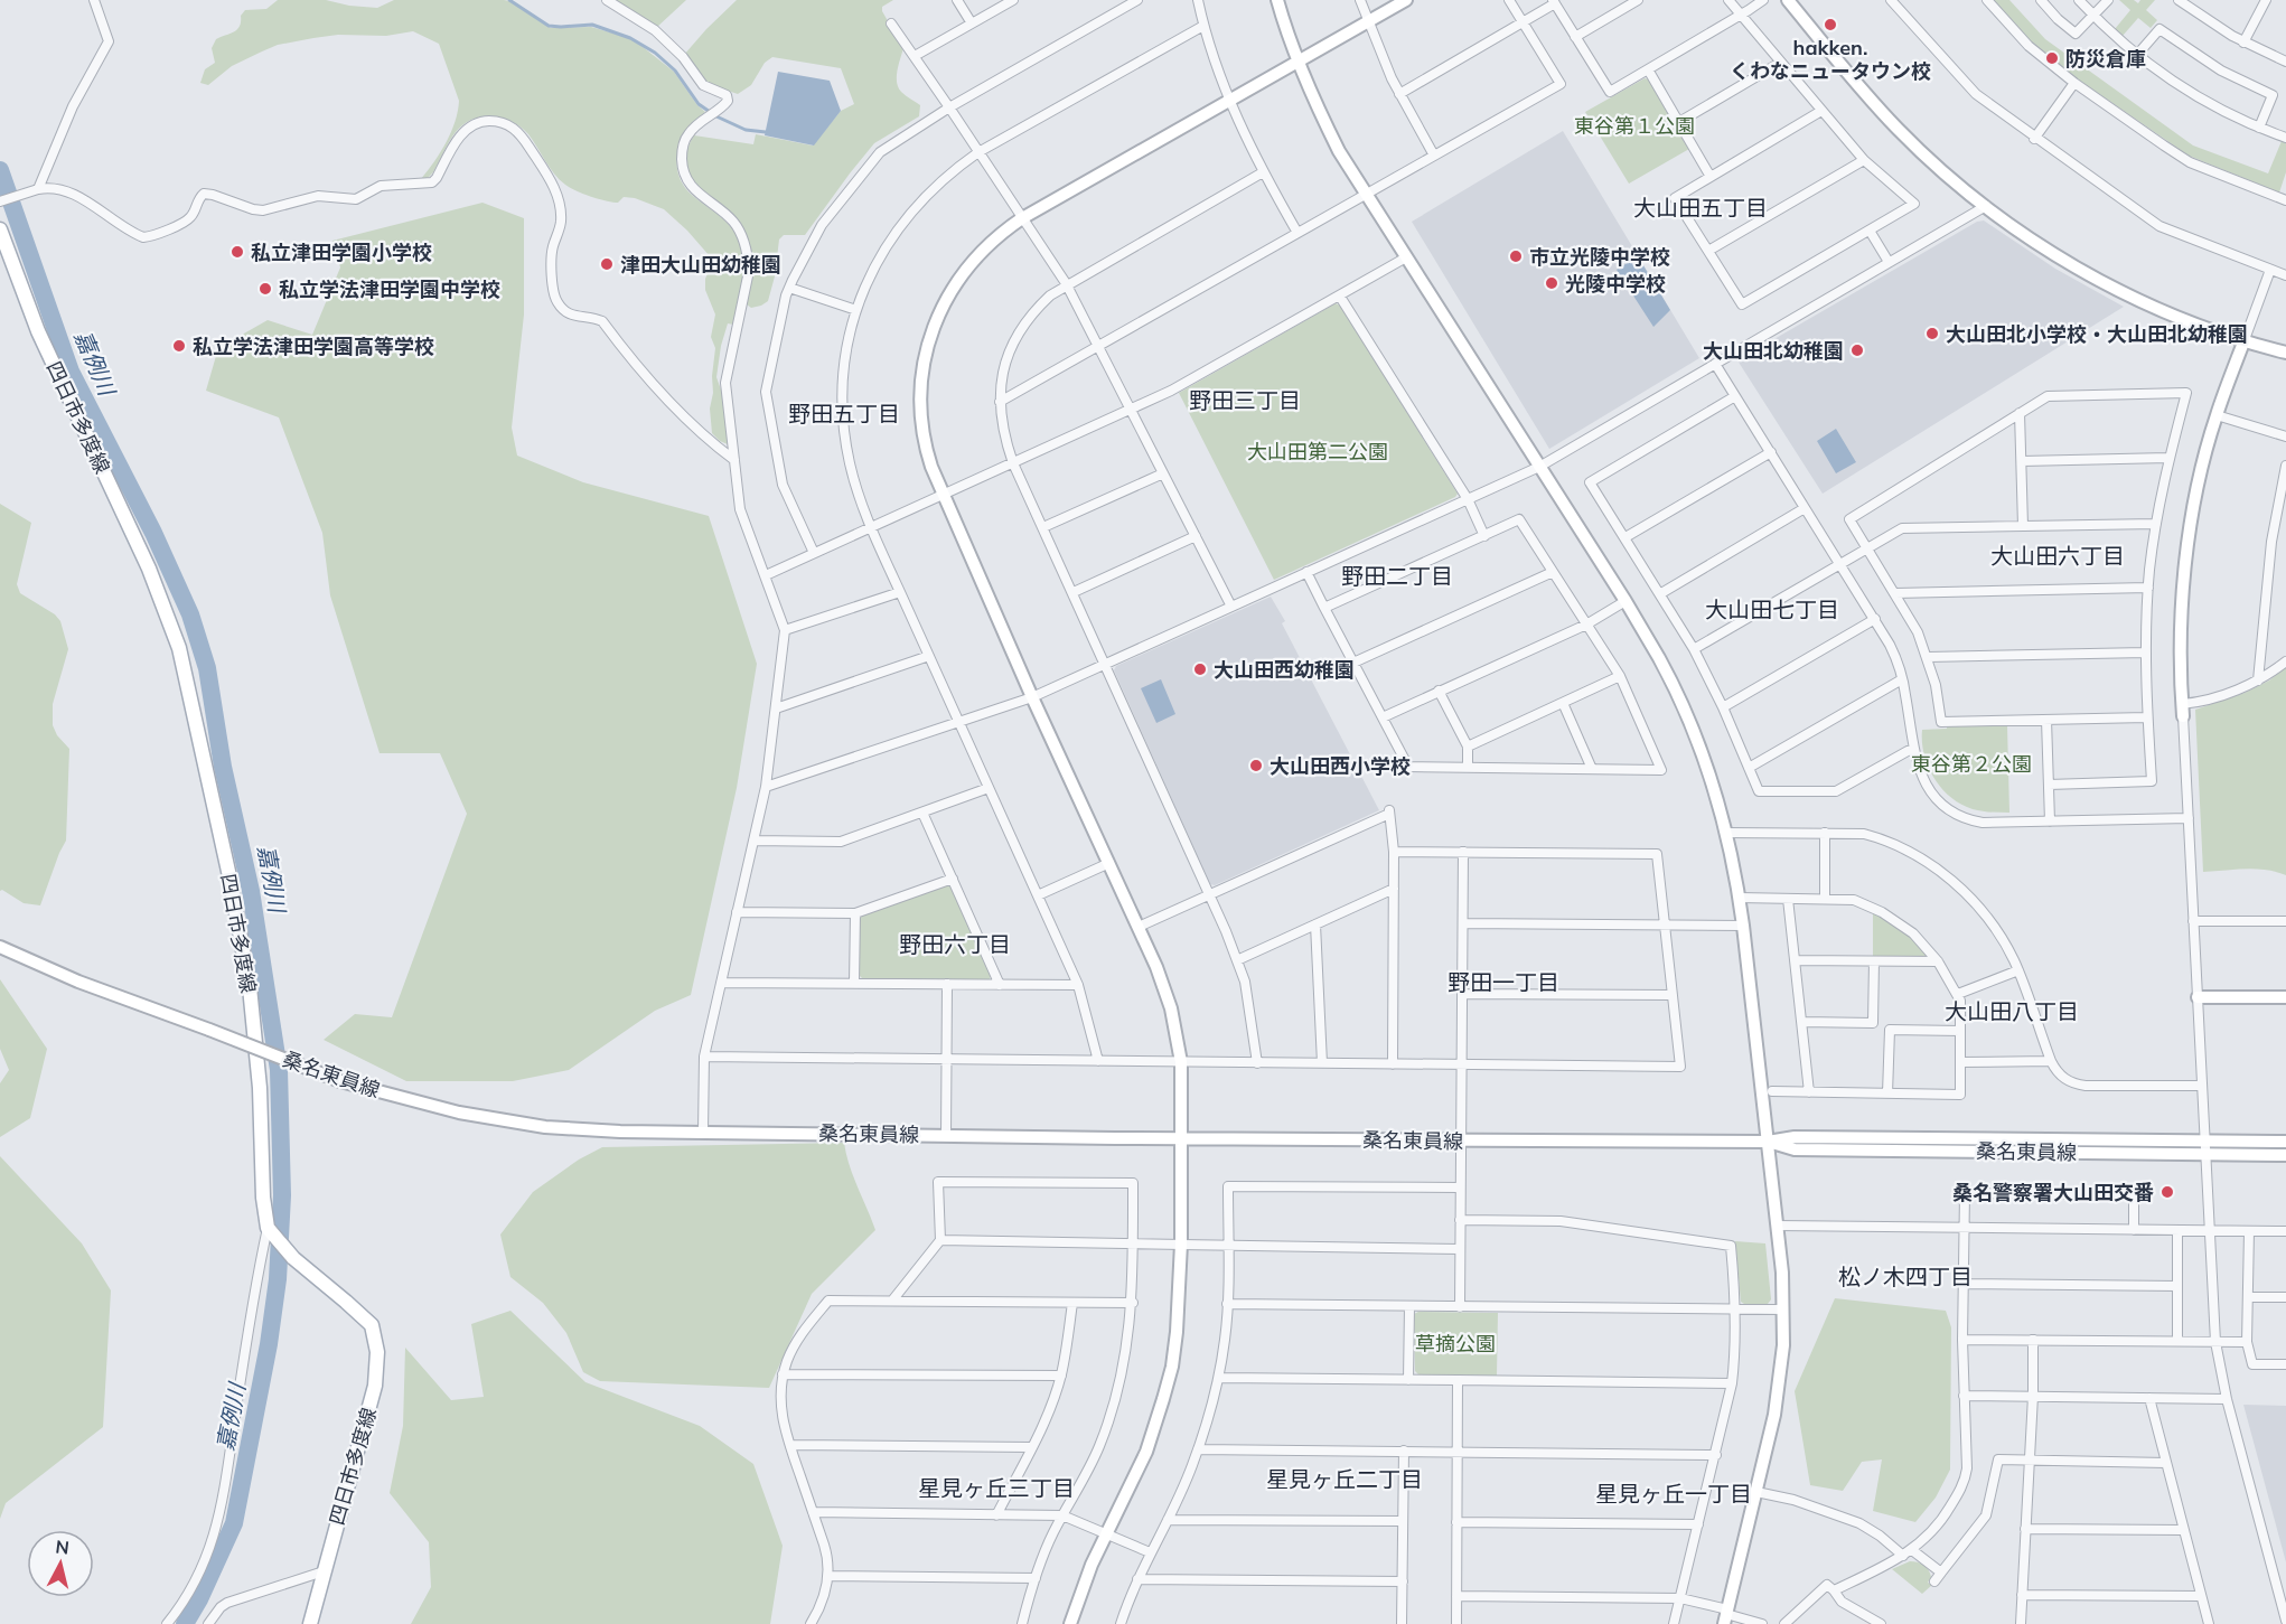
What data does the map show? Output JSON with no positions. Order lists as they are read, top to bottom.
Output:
{
  "streets": {
    "main road": ["四日市多度線"],
    "street": ["桑名東員線"]
  },
  "districts": [
    "大山田五丁目",
    "野田三丁目",
    "野田五丁目",
    "大山田六丁目",
    "野田二丁目",
    "大山田七丁目",
    "野田六丁目",
    "野田一丁目",
    "大山田八丁目",
    "松ノ木四丁目",
    "星見ヶ丘二丁目",
    "星見ヶ丘三丁目",
    "星見ヶ丘一丁目"
  ],
  "water": ["嘉例川"],
  "parks": [
    "東谷第１公園",
    "大山田第二公園",
    "東谷第２公園",
    "草摘公園"
  ],
  "places": [
    "hakken. くわなニュータウン校",
    "防災倉庫",
    "私立津田学園小学校",
    "市立光陵中学校",
    "津田大山田幼稚園",
    "光陵中学校",
    "私立学法津田学園中学校",
    "大山田北小学校・大山田北幼稚園",
    "私立学法津田学園高等学校",
    "大山田北幼稚園",
    "大山田西幼稚園",
    "大山田西小学校",
    "桑名警察署大山田交番"
  ],
  "north": "top"
}
